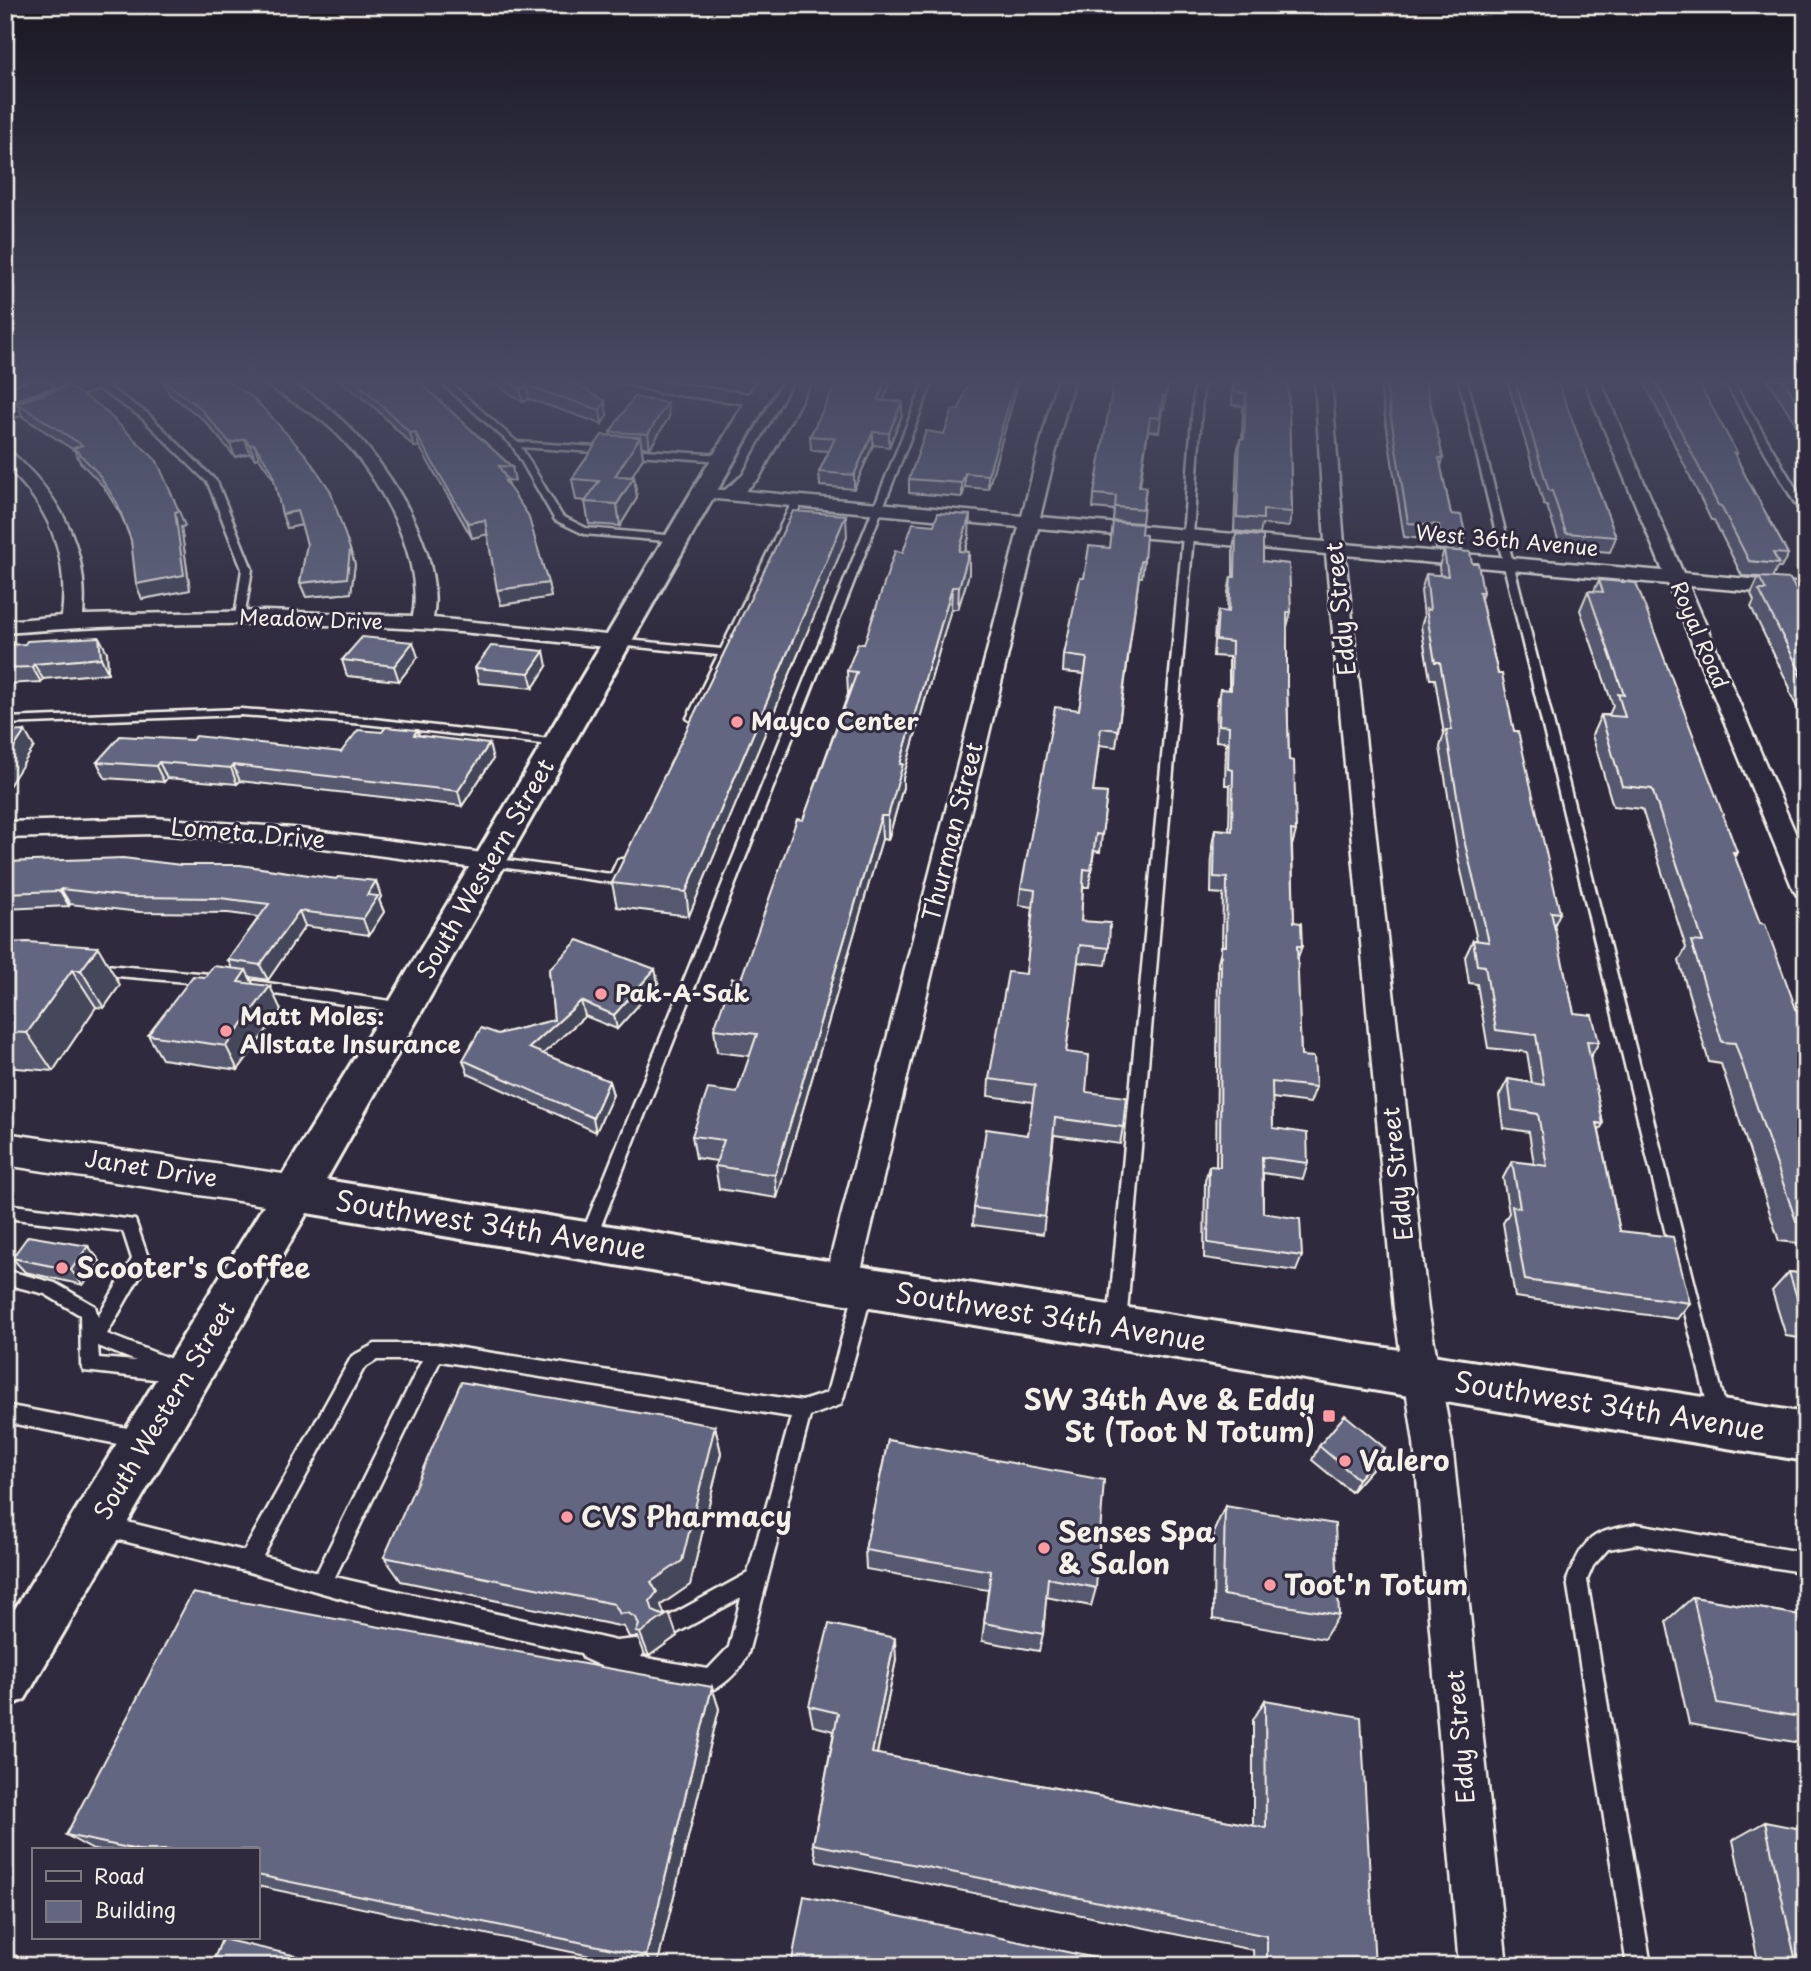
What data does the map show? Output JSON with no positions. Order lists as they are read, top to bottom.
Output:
{
  "streets": {
    "main road": ["South Western Street", "Southwest 34th Avenue"],
    "street": [
      "West 36th Avenue",
      "Eddy Street",
      "Meadow Drive",
      "Royal Road",
      "Thurman Street",
      "Lometa Drive",
      "Janet Drive"
    ]
  },
  "crossings": [
    ["West 36th Avenue", "Eddy Street"],
    ["West 36th Avenue", "Royal Road"],
    ["West 36th Avenue", "Thurman Street"],
    ["West 36th Avenue", "South Western Street"],
    ["Eddy Street", "Southwest 34th Avenue"],
    ["Meadow Drive", "South Western Street"],
    ["Thurman Street", "Southwest 34th Avenue"],
    ["Lometa Drive", "South Western Street"],
    ["South Western Street", "Janet Drive"],
    ["South Western Street", "Southwest 34th Avenue"],
    ["Janet Drive", "Southwest 34th Avenue"]
  ],
  "places": {
    "other": [
      "Mayco Center",
      "Pak-A-Sak",
      "Matt Moles: Allstate Insurance",
      "Scooter's Coffee",
      "Valero",
      "CVS Pharmacy",
      "Senses Spa & Salon",
      "Toot'n Totum"
    ],
    "transit": ["SW 34th Ave & Eddy St (Toot N Totum)"]
  },
  "legend": ["Road", "Building"]
}
